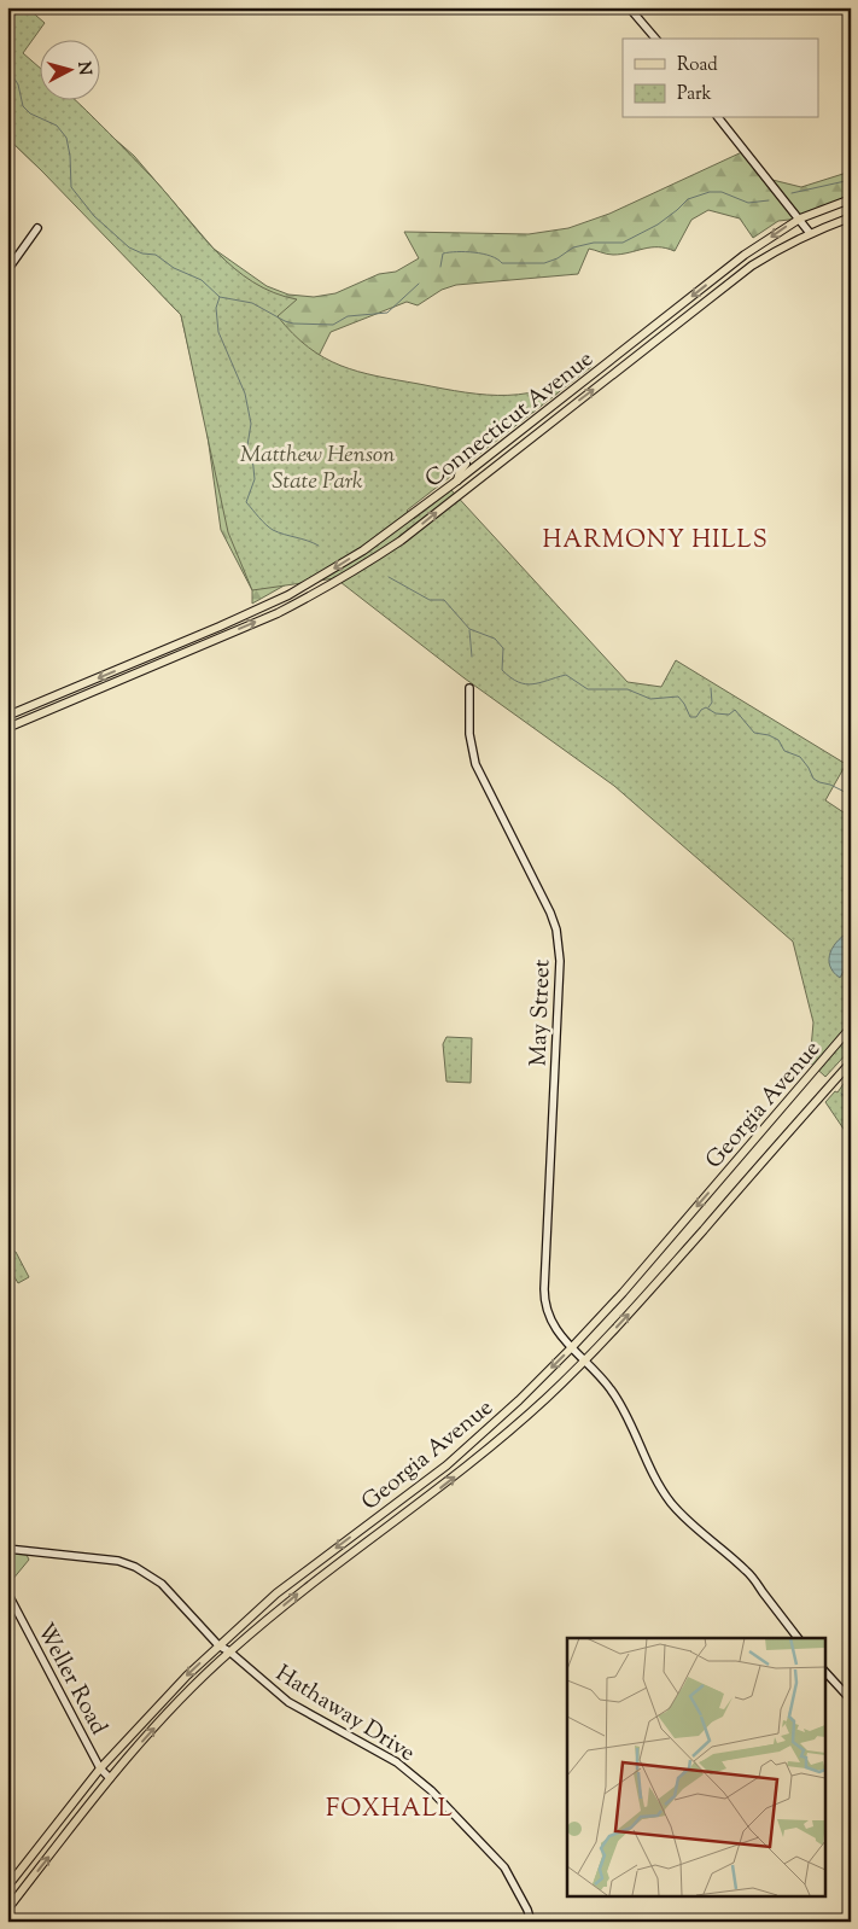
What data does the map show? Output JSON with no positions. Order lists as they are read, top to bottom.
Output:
{
  "streets": {
    "main road": ["Connecticut Avenue", "Georgia Avenue"],
    "street": ["May Street", "Weller Road", "Hathaway Drive"]
  },
  "crossings": [
    ["May Street", "Georgia Avenue"],
    ["Georgia Avenue", "Weller Road"],
    ["Georgia Avenue", "Hathaway Drive"]
  ],
  "districts": ["HARMONY HILLS", "FOXHALL"],
  "parks": ["Matthew Henson State Park"],
  "legend": ["Road", "Park"],
  "north": "right"
}
